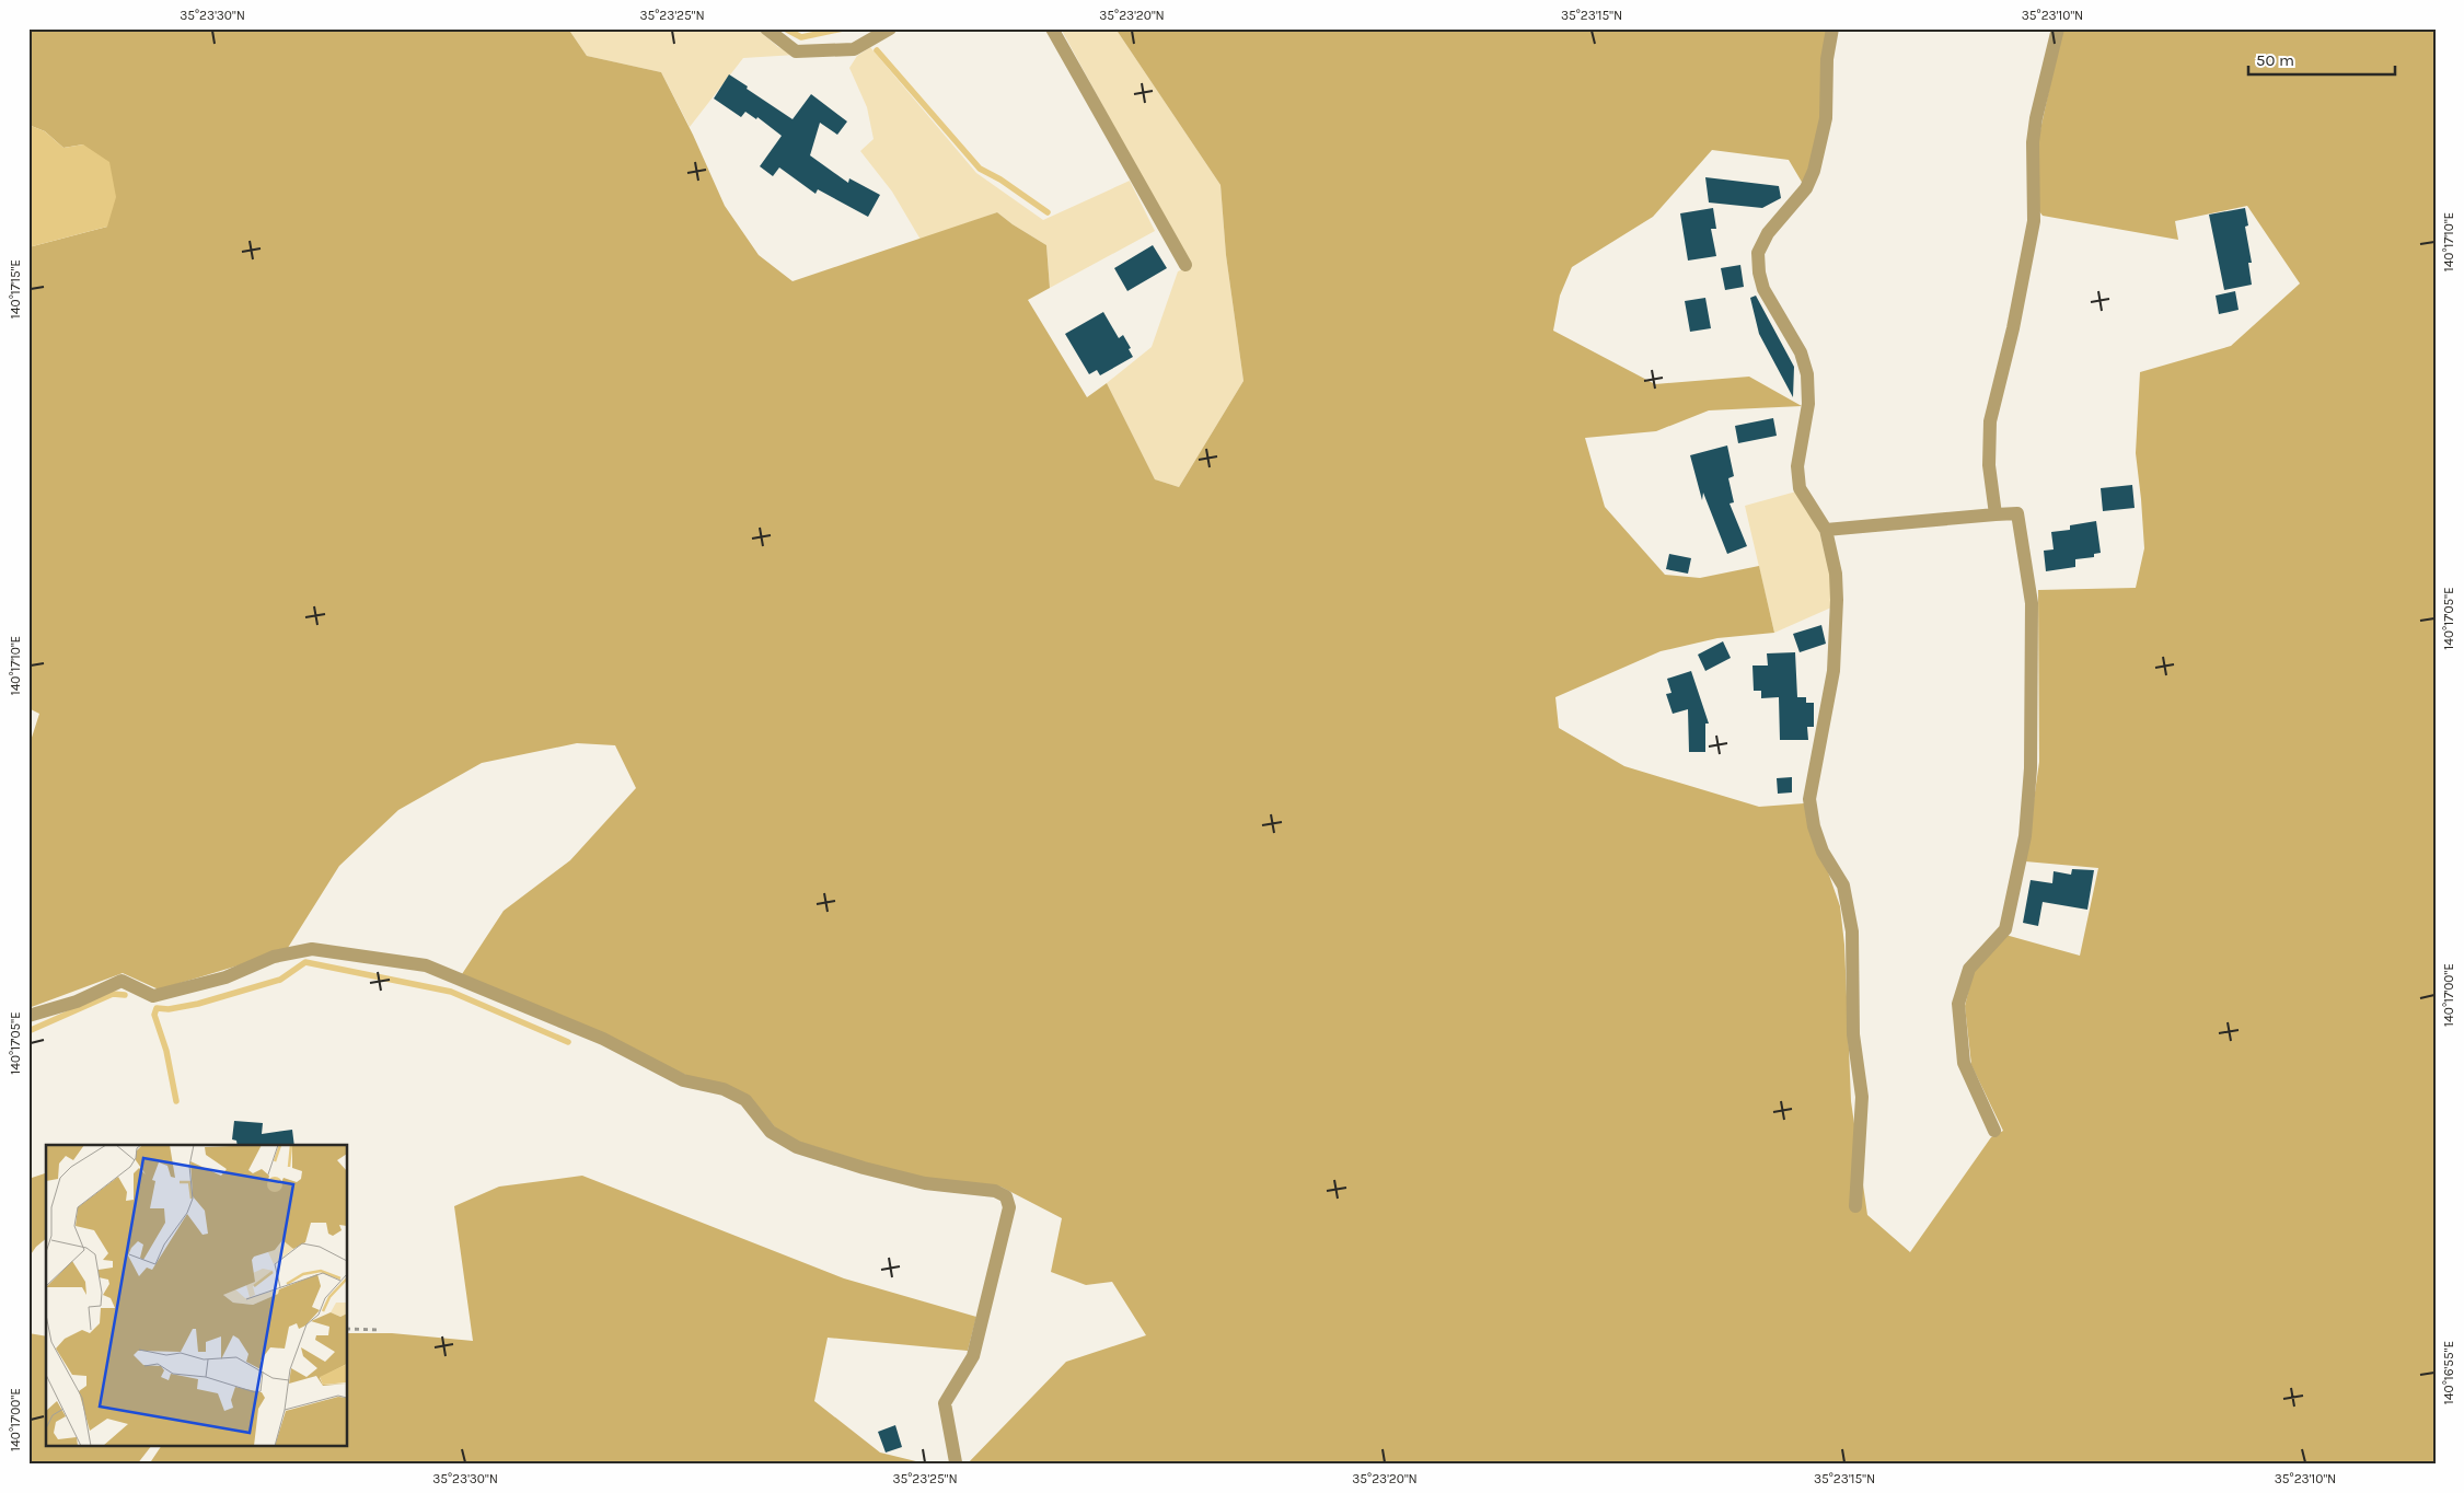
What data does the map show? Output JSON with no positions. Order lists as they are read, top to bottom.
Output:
{
  "scale_bar": "50 m",
  "coordinates": [
    "35°23'30\"N",
    "35°23'25\"N",
    "35°23'20\"N",
    "35°23'15\"N",
    "35°23'10\"N",
    "140°17'10\"E",
    "140°17'15\"E",
    "140°17'05\"E",
    "140°17'00\"E",
    "140°16'55\"E"
  ]
}
